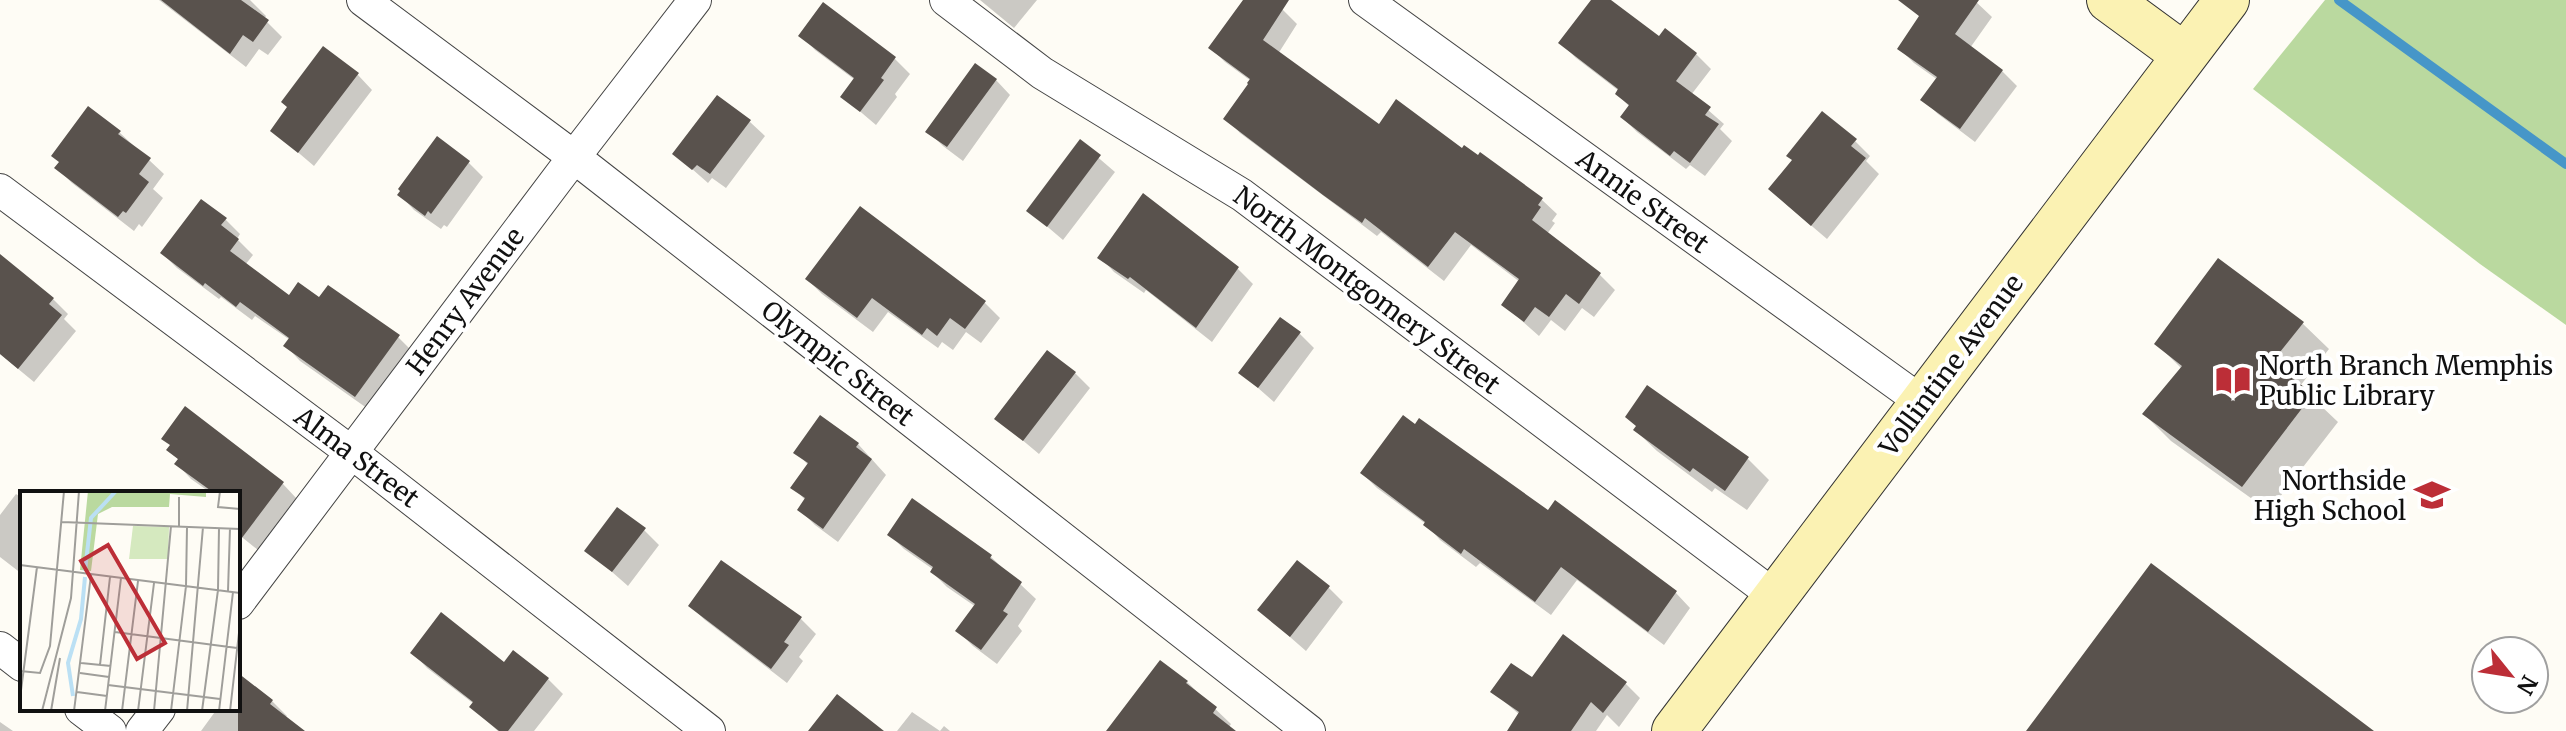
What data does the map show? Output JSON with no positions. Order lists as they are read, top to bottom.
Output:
{
  "streets": {
    "street": [
      "Annie Street",
      "North Montgomery Street",
      "Henry Avenue",
      "Olympic Street",
      "Vollintine Avenue",
      "Alma Street"
    ]
  },
  "crossings": [
    ["Annie Street", "Vollintine Avenue"],
    ["North Montgomery Street", "Vollintine Avenue"],
    ["Henry Avenue", "Olympic Street"],
    ["Henry Avenue", "Alma Street"]
  ],
  "places": {
    "library": ["North Branch Memphis Public Library"],
    "school or university": ["Northside High School"]
  },
  "north": "bottom right"
}
